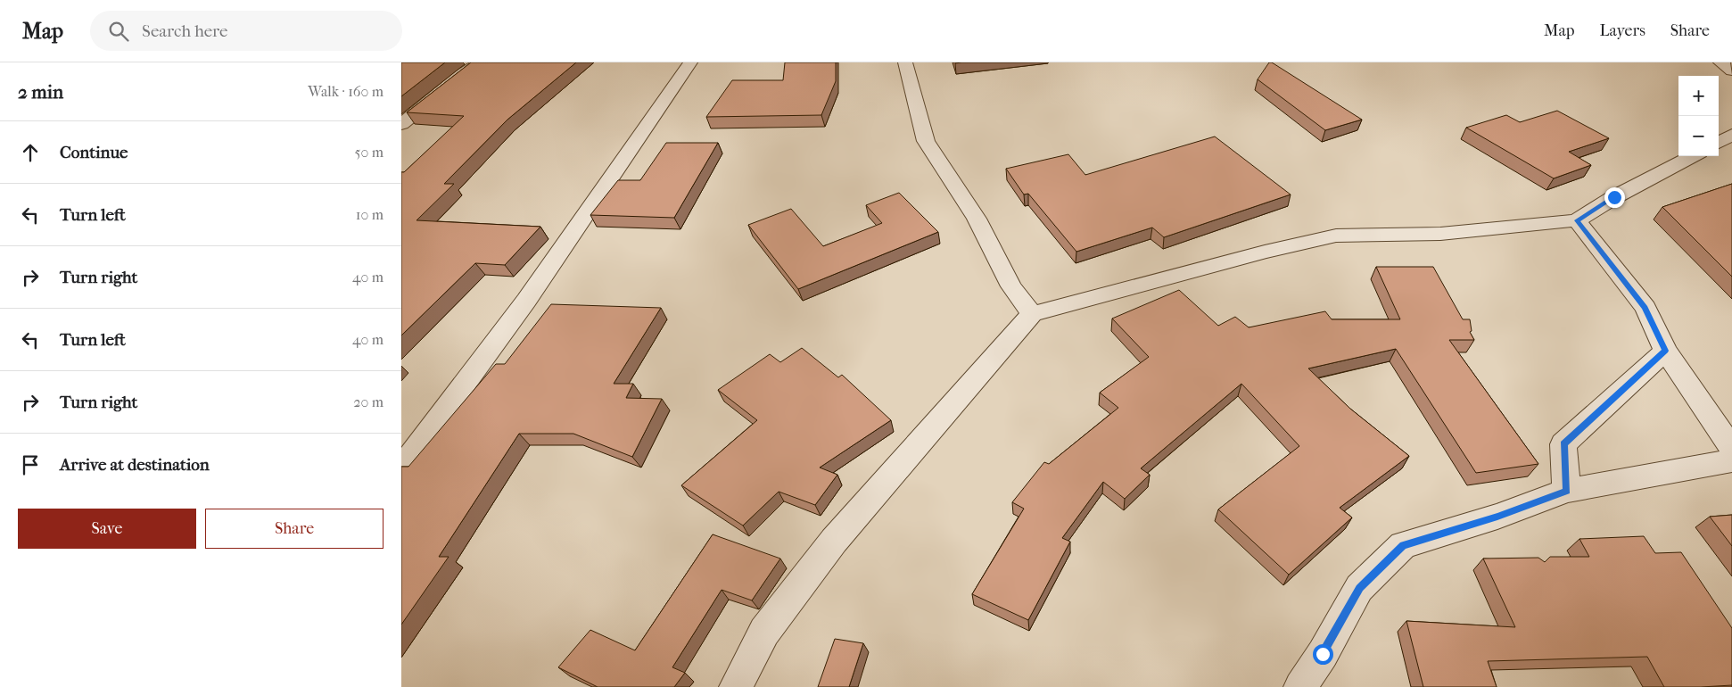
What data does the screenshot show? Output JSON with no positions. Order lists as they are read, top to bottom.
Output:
{
  "page": {
    "header": "Map",
    "search": "Search here",
    "nav": ["Map", "Layers", "Share"],
    "heading": ["2 min", "Walk · 160 m"],
    "map_buttons": ["+", "−"],
    "list": [
      ["Continue", "50 m"],
      ["Turn left", "10 m"],
      ["Turn right", "40 m"],
      ["Turn left", "40 m"],
      ["Turn right", "20 m"],
      "Arrive at destination"
    ],
    "buttons": ["Save", "Share"]
  }
}
